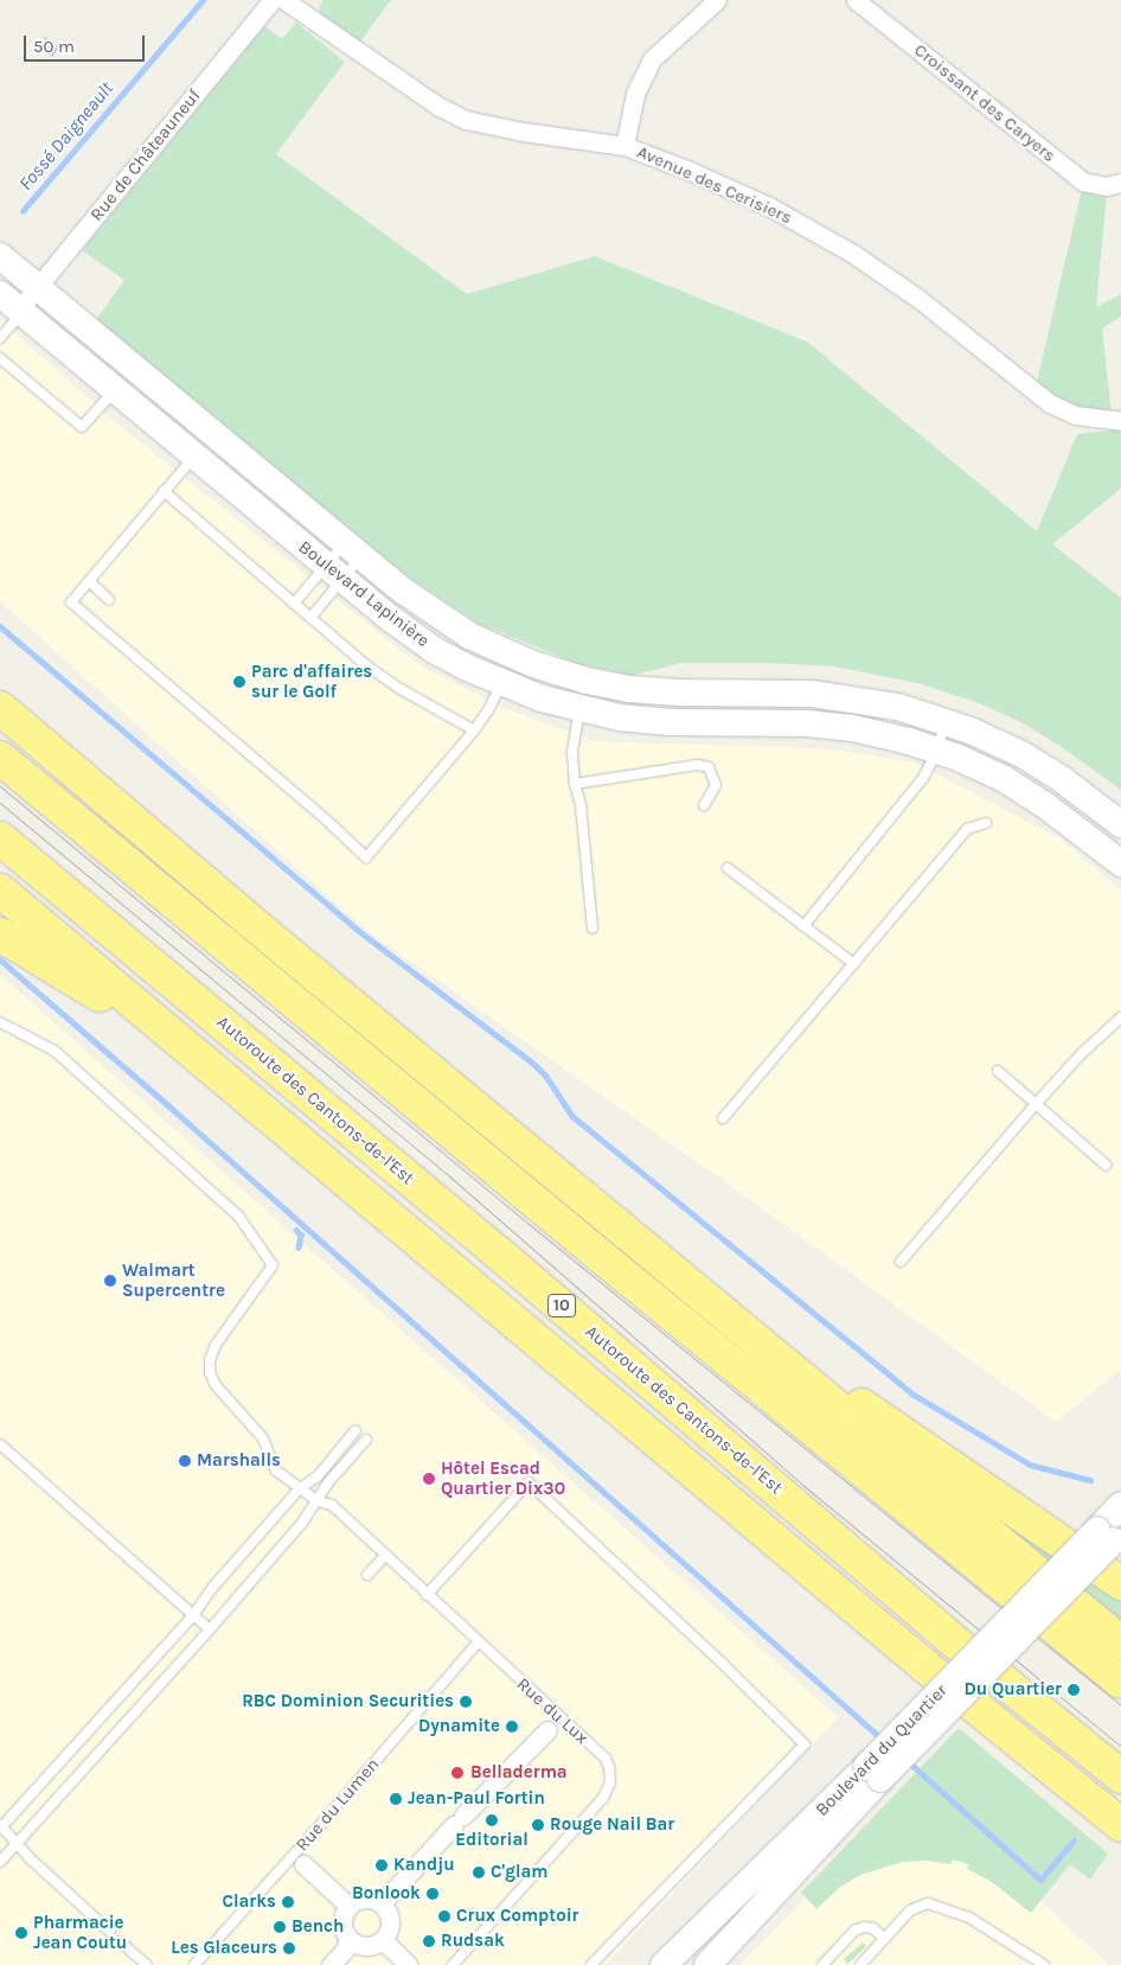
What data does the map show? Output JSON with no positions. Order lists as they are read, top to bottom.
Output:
{
  "streets": {
    "highway": ["Autoroute des Cantons-de-l'Est", "10"],
    "main road": ["Boulevard Lapinière", "Boulevard du Quartier"],
    "street": ["Croissant des Caryers", "Rue de Châteauneuf", "Avenue des Cerisiers"],
    "lane": ["Rue du Lux", "Rue du Lumen"]
  },
  "crossings": [
    ["Rue de Châteauneuf", "Boulevard Lapinière"],
    ["Rue du Lux", "Rue du Lumen"]
  ],
  "water": ["Fossé Daigneault"],
  "places": [
    "Parc d'affaires sur le Golf",
    "Walmart Supercentre",
    "Marshalls",
    "Hôtel Escad Quartier Dix30",
    "Du Quartier",
    "RBC Dominion Securities",
    "Dynamite",
    "Belladerma",
    "Jean-Paul Fortin",
    "Editorial",
    "Rouge Nail Bar",
    "Kandju",
    "C'glam",
    "Bonlook",
    "Clarks",
    "Crux Comptoir",
    "Bench",
    "Pharmacie Jean Coutu",
    "Rudsak",
    "Les Glaceurs"
  ],
  "scale_bar": "50 m"
}
